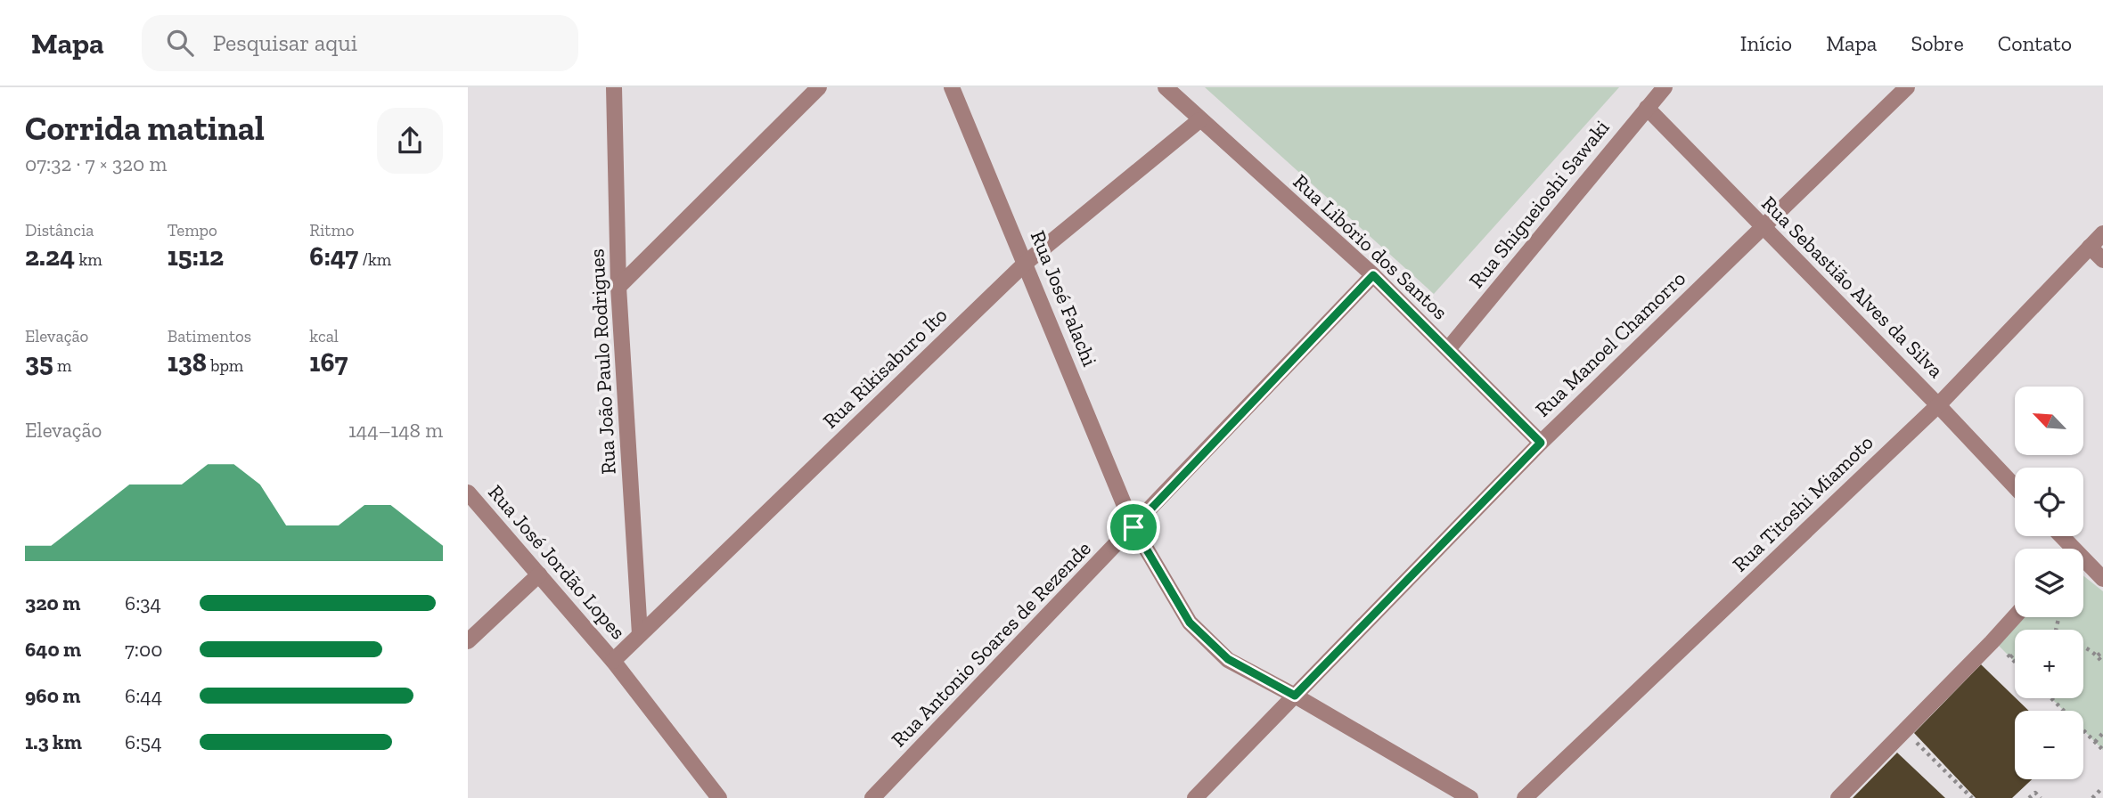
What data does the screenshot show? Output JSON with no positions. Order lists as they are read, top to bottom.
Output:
{
  "streets": {
    "street": [
      "Rua Shigueioshi Sawaki",
      "Rua Libório dos Santos",
      "Rua Sebastião Alves da Silva",
      "Rua José Falachi",
      "Rua Manoel Chamorro",
      "Rua João Paulo Rodrigues",
      "Rua Rikisaburo Ito",
      "Rua Titoshi Miamoto",
      "Rua José Jordão Lopes",
      "Rua Antonio Soares de Rezende"
    ]
  },
  "crossings": [
    ["Rua Shigueioshi Sawaki", "Rua Libório dos Santos"],
    ["Rua Shigueioshi Sawaki", "Rua Sebastião Alves da Silva"],
    ["Rua Libório dos Santos", "Rua Manoel Chamorro"],
    ["Rua Libório dos Santos", "Rua Rikisaburo Ito"],
    ["Rua Libório dos Santos", "Rua Antonio Soares de Rezende"],
    ["Rua Sebastião Alves da Silva", "Rua Manoel Chamorro"],
    ["Rua Sebastião Alves da Silva", "Rua Titoshi Miamoto"],
    ["Rua José Falachi", "Rua Manoel Chamorro"],
    ["Rua José Falachi", "Rua Rikisaburo Ito"],
    ["Rua José Falachi", "Rua Antonio Soares de Rezende"],
    ["Rua João Paulo Rodrigues", "Rua Rikisaburo Ito"],
    ["Rua Rikisaburo Ito", "Rua José Jordão Lopes"]
  ],
  "north": "top left",
  "page": {
    "header": "Mapa",
    "search": "Pesquisar aqui",
    "nav": [
      "Início",
      "Mapa",
      "Sobre",
      "Contato"
    ],
    "heading": ["Corrida matinal", "07:32 · 7 × 320 m"],
    "stats": [
      ["Distância", "2.24 km"],
      ["Tempo", "15:12"],
      ["Ritmo", "6:47 /km"],
      ["Elevação", "35 m"],
      ["Batimentos", "138 bpm"],
      ["kcal", "167"]
    ],
    "map_buttons": ["+", "−"],
    "chart": ["Elevação", "144–148 m"],
    "list": [
      {
        "name": "320 m",
        "note": "6:34"
      },
      {
        "name": "640 m",
        "note": "7:00"
      },
      {
        "name": "960 m",
        "note": "6:44"
      },
      {
        "name": "1.3 km",
        "note": "6:54"
      }
    ]
  }
}
